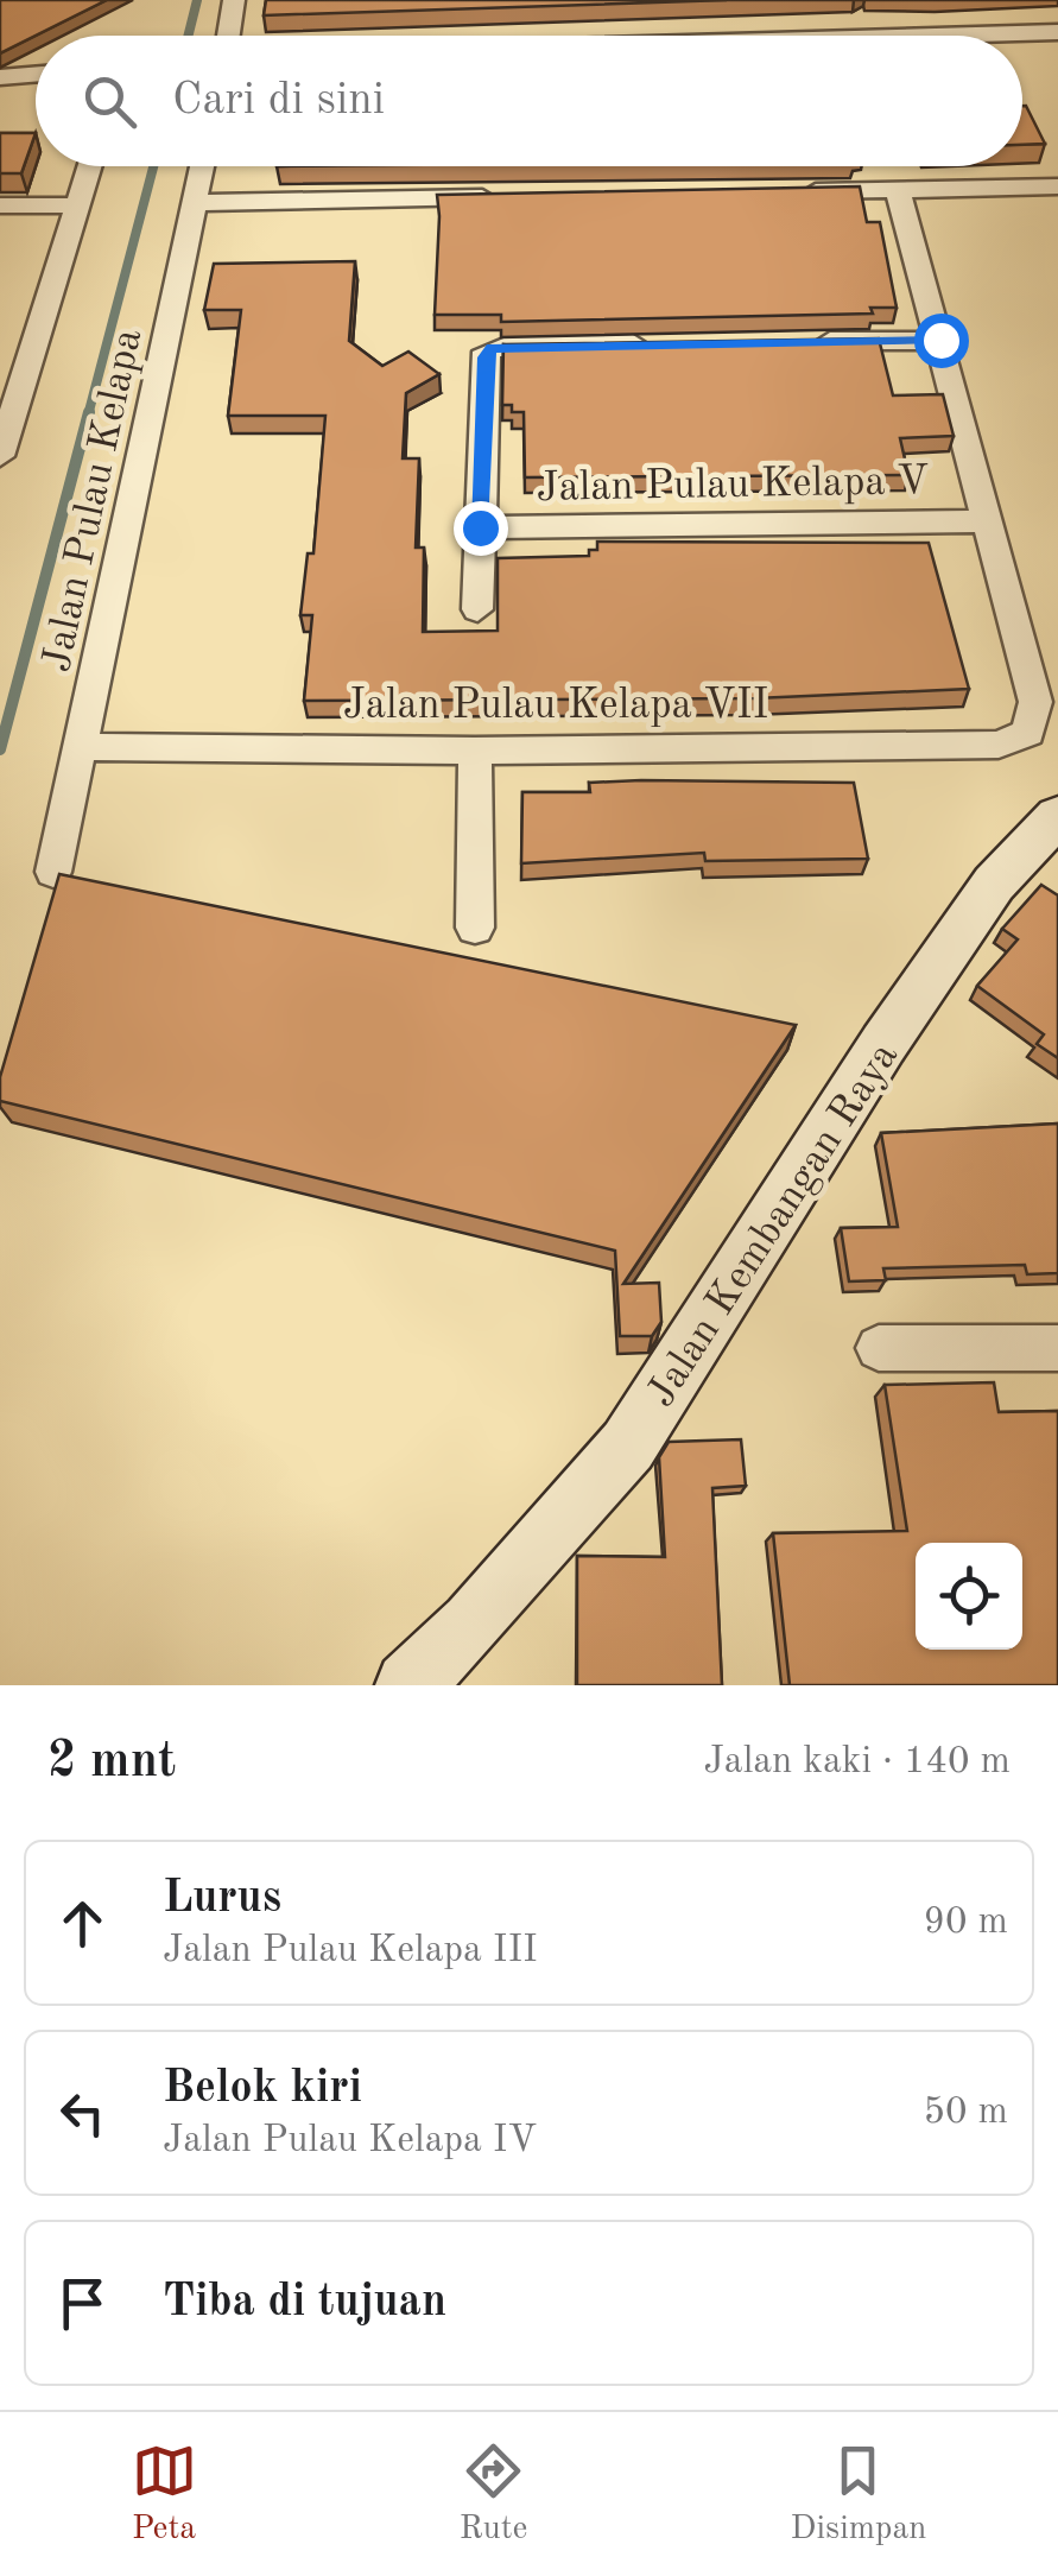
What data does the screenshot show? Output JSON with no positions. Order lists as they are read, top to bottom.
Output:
{
  "streets": {
    "street": [
      "Jalan Pulau Kelapa V",
      "Jalan Pulau Kelapa",
      "Jalan Pulau Kelapa VII",
      "Jalan Kembangan Raya"
    ]
  },
  "crossings": [
    ["Jalan Pulau Kelapa V", "Jalan Pulau Kelapa VII"],
    ["Jalan Pulau Kelapa", "Jalan Pulau Kelapa VII"]
  ],
  "page": {
    "search": "Cari di sini",
    "heading": ["2 mnt", "Jalan kaki · 140 m"],
    "list": [
      ["Lurus", "Jalan Pulau Kelapa III", "90 m"],
      ["Belok kiri", "Jalan Pulau Kelapa IV", "50 m"],
      "Tiba di tujuan"
    ],
    "nav": ["Peta", "Rute", "Disimpan"]
  }
}
